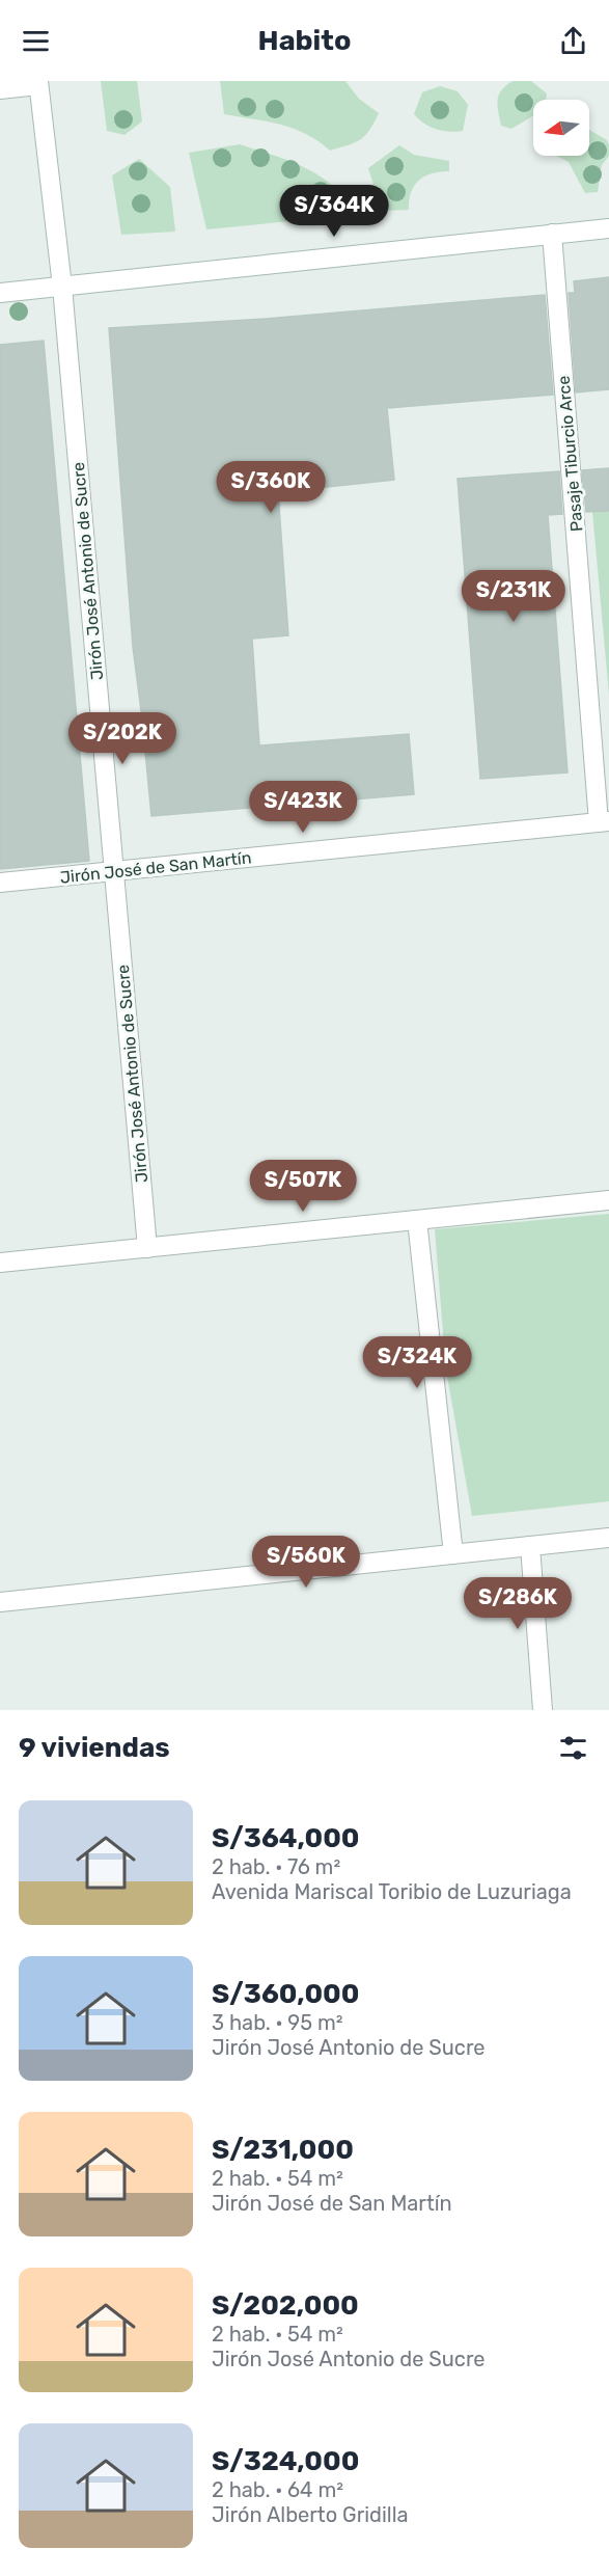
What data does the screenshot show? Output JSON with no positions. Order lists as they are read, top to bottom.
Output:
{
  "streets": {
    "street": ["Pasaje Tiburcio Arce", "Jirón José Antonio de Sucre", "Jirón José de San Martín"]
  },
  "crossings": [
    ["Pasaje Tiburcio Arce", "Jirón José de San Martín"],
    ["Jirón José Antonio de Sucre", "Jirón José de San Martín"]
  ],
  "north": "left",
  "page": {
    "header": "Habito",
    "price": [
      "S/364K",
      "S/360K",
      "S/231K",
      "S/202K",
      "S/423K",
      "S/507K",
      "S/324K",
      "S/560K",
      "S/286K"
    ],
    "heading": "9 viviendas",
    "list": [
      {
        "name": "S/364,000",
        "note": "2 hab. · 76 m² · Avenida Mariscal Toribio de Luzuriaga"
      },
      {
        "name": "S/360,000",
        "note": "3 hab. · 95 m² · Jirón José Antonio de Sucre"
      },
      {
        "name": "S/231,000",
        "note": "2 hab. · 54 m² · Jirón José de San Martín"
      },
      {
        "name": "S/202,000",
        "note": "2 hab. · 54 m² · Jirón José Antonio de Sucre"
      },
      {
        "name": "S/324,000",
        "note": "2 hab. · 64 m² · Jirón Alberto Gridilla"
      }
    ]
  }
}
